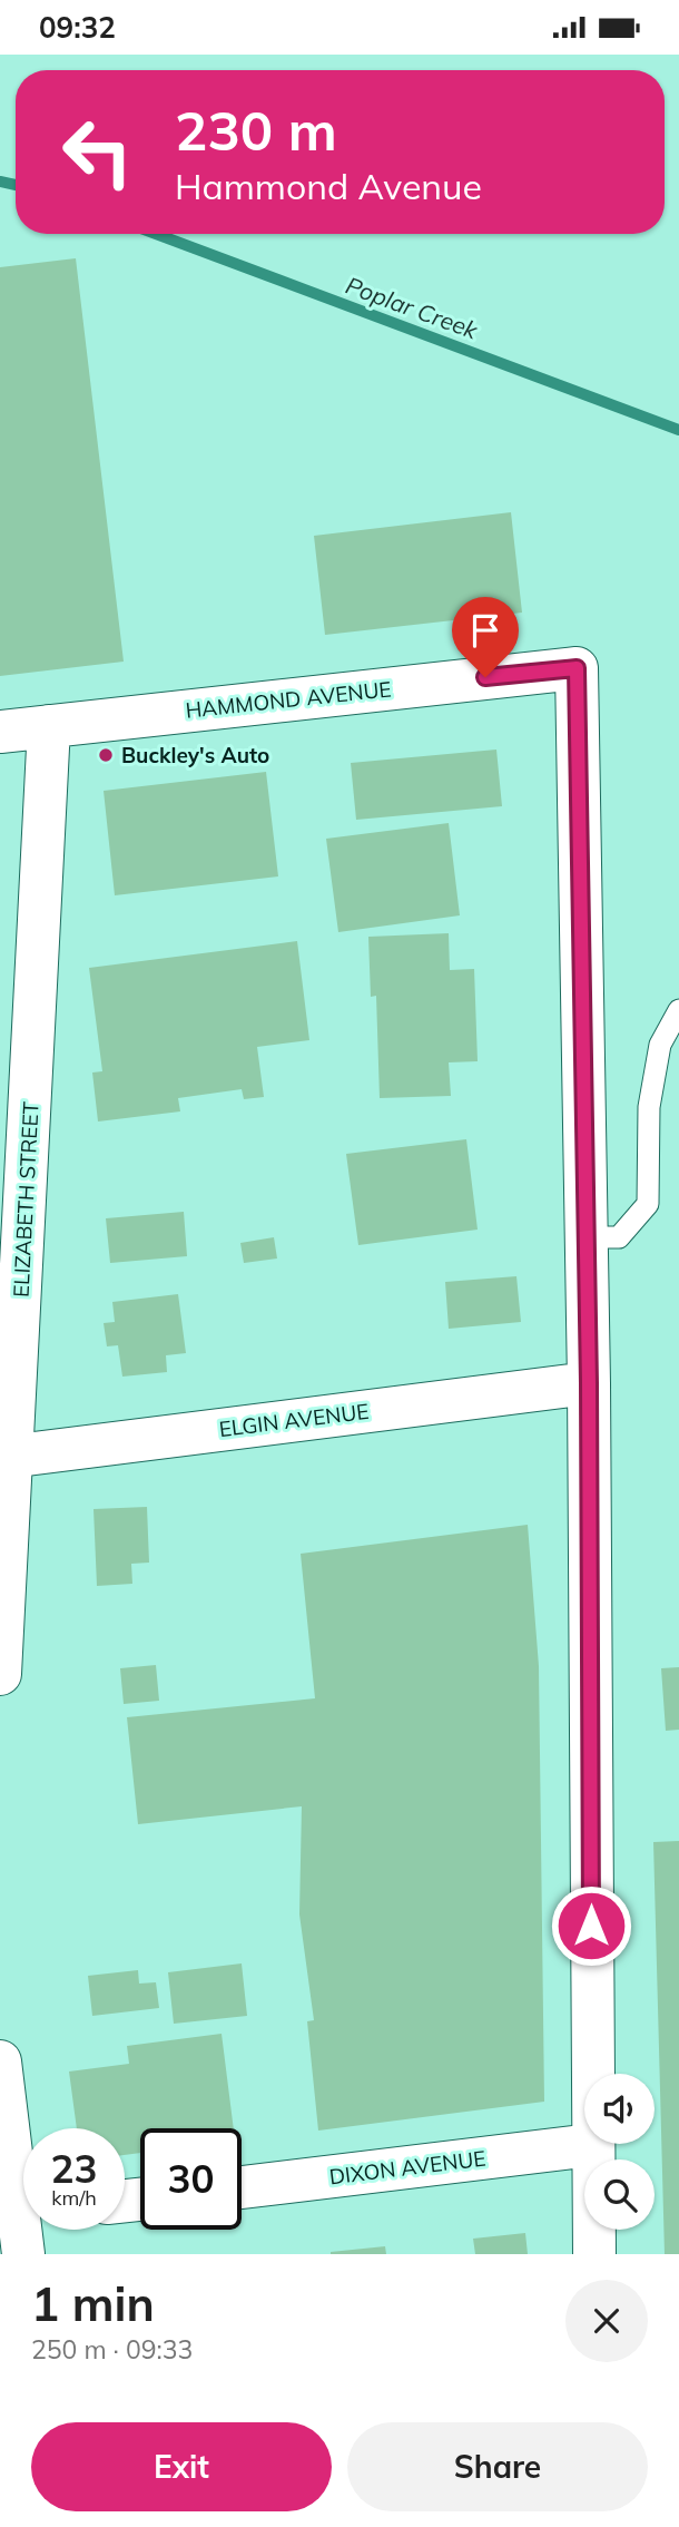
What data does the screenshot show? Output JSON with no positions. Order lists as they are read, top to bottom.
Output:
{
  "streets": {
    "street": [
      "HAMMOND AVENUE",
      "ELIZABETH STREET",
      "ELGIN AVENUE",
      "DIXON AVENUE"
    ]
  },
  "crossings": [
    ["HAMMOND AVENUE", "ELIZABETH STREET"],
    ["ELIZABETH STREET", "ELGIN AVENUE"]
  ],
  "water": ["Poplar Creek"],
  "places": ["Buckley's Auto"],
  "page": {
    "status": "09:32",
    "turn": ["230 m", "Hammond Avenue"],
    "speed": "23 km/h",
    "limit": "30",
    "heading": ["1 min", "250 m · 09:33"],
    "buttons": ["Exit", "Share"]
  }
}
